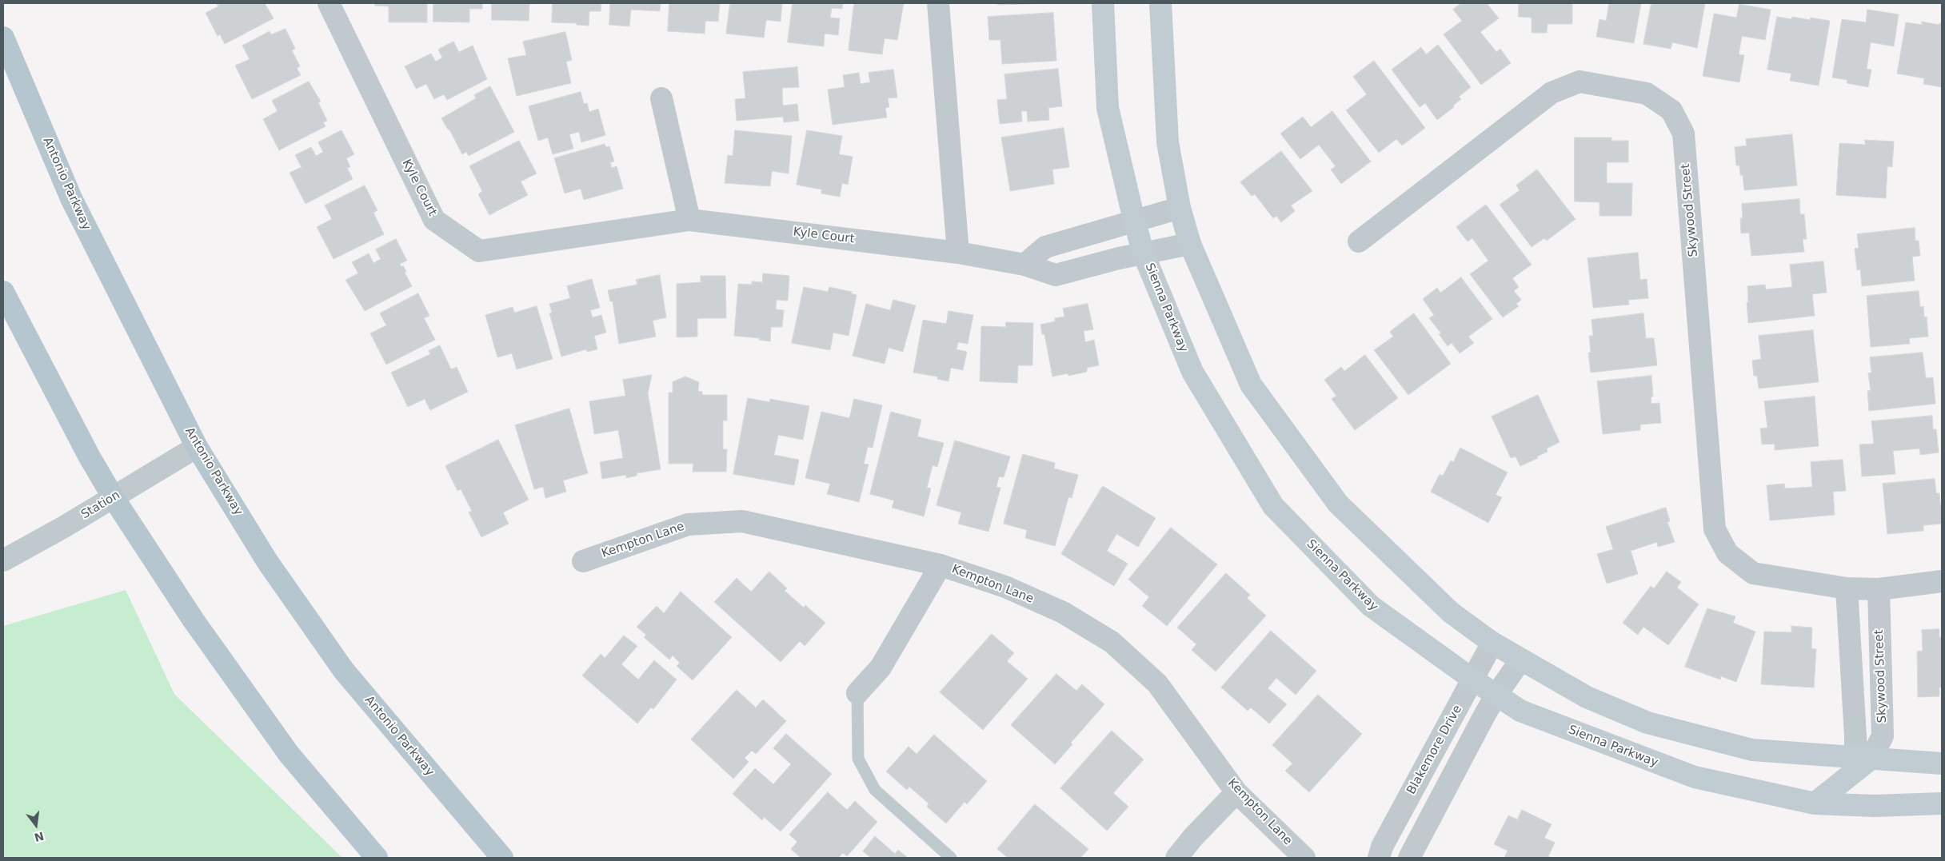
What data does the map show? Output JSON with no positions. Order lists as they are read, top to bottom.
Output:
{
  "streets": {
    "main road": ["Antonio Parkway", "Sienna Parkway"],
    "street": [
      "Kyle Court",
      "Skywood Street",
      "Station",
      "Kempton Lane",
      "Blakemore Drive"
    ]
  },
  "crossings": [
    ["Antonio Parkway", "Station"],
    ["Kyle Court", "Sienna Parkway"],
    ["Sienna Parkway", "Blakemore Drive"]
  ],
  "north": "bottom"
}
